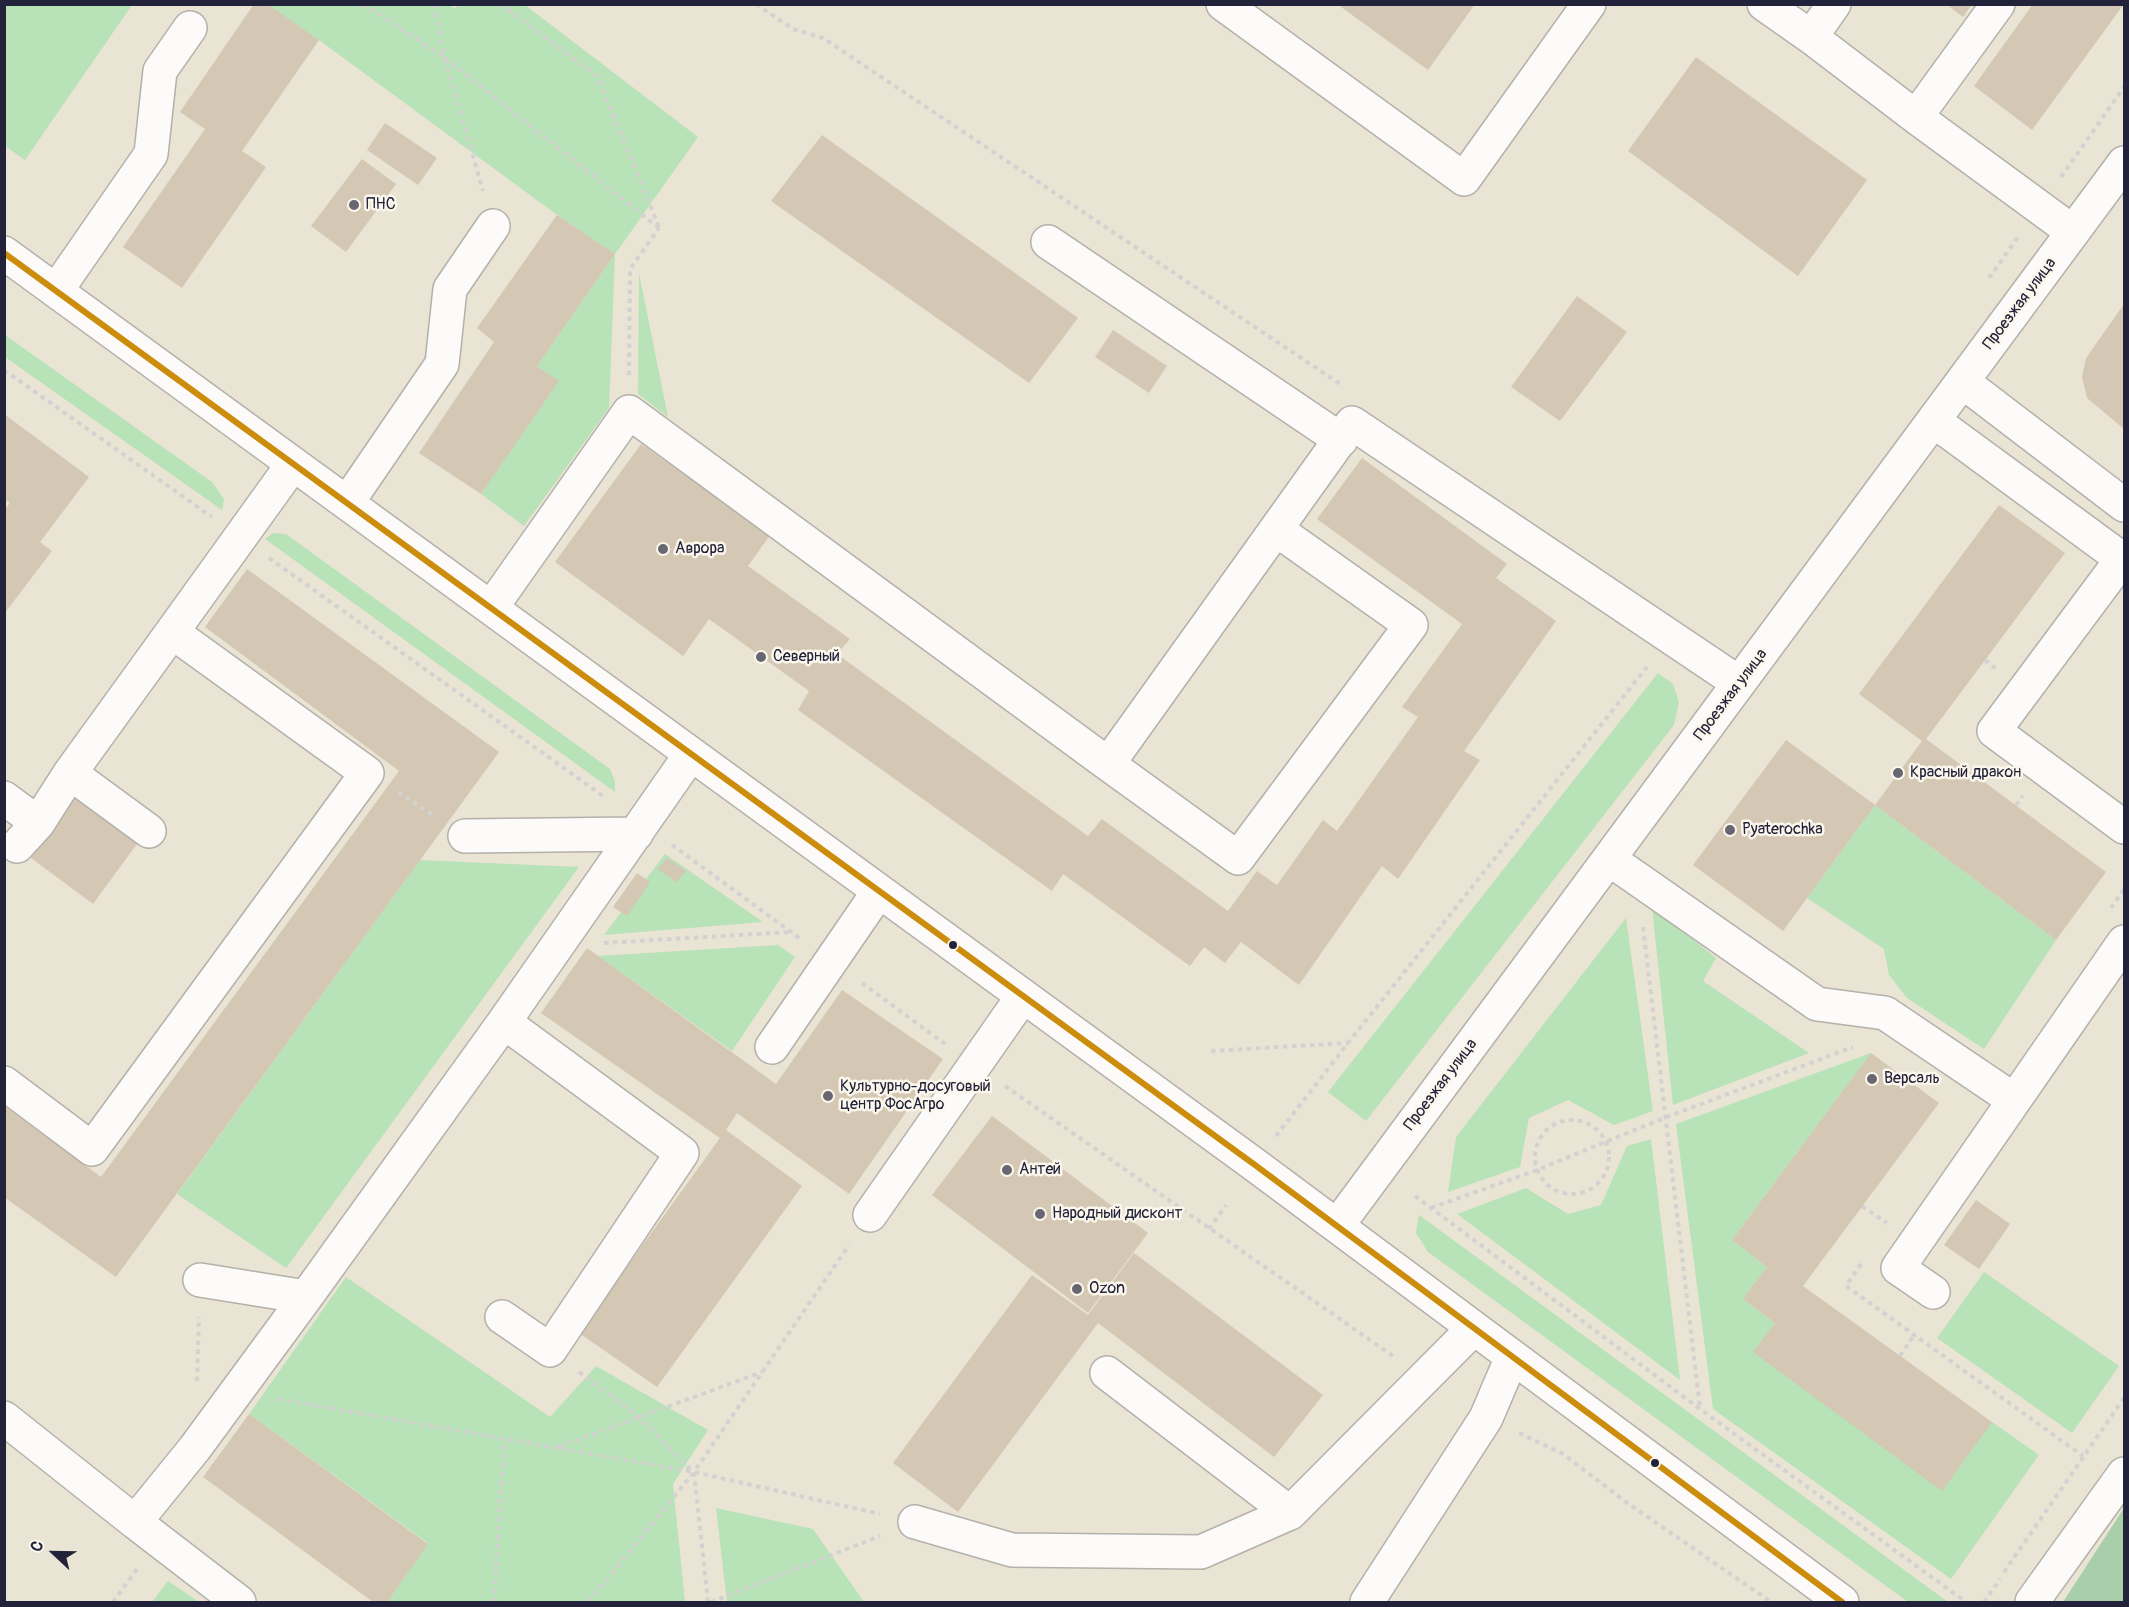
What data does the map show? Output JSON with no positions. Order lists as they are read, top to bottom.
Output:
{
  "streets": {
    "street": ["Проезжая улица"]
  },
  "places": [
    "ПНС",
    "Аврора",
    "Северный",
    "Красный дракон",
    "Pyaterochka",
    "Версаль",
    "Культурно-досуговый центр ФосАгро",
    "Антей",
    "Народный дисконт",
    "Ozon"
  ],
  "north": "left"
}
